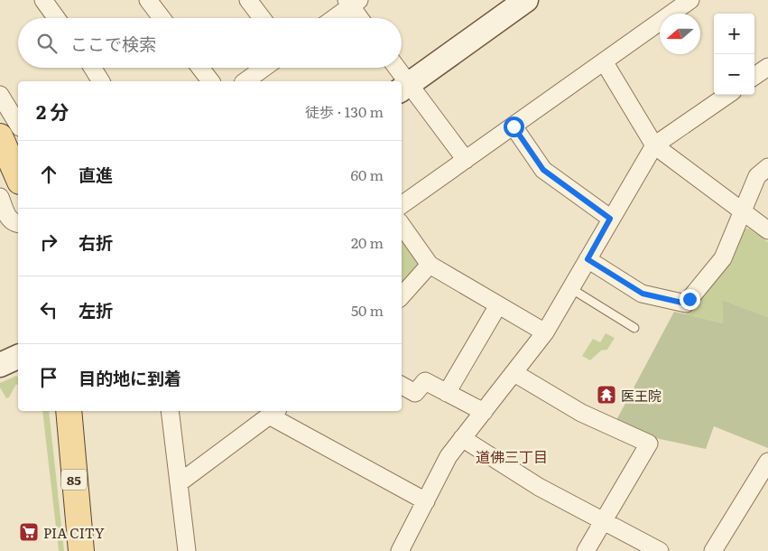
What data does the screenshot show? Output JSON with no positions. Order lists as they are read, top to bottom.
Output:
{
  "streets": {
    "main road": ["85"]
  },
  "districts": ["道佛三丁目"],
  "places": {
    "temple": ["医王院"],
    "supermarket": ["PIA CITY"]
  },
  "north": "left",
  "page": {
    "map_buttons": ["+", "−"],
    "search": "ここで検索",
    "heading": ["2 分", "徒歩 · 130 m"],
    "list": [
      ["直進", "60 m"],
      ["右折", "20 m"],
      ["左折", "50 m"],
      "目的地に到着"
    ]
  }
}
